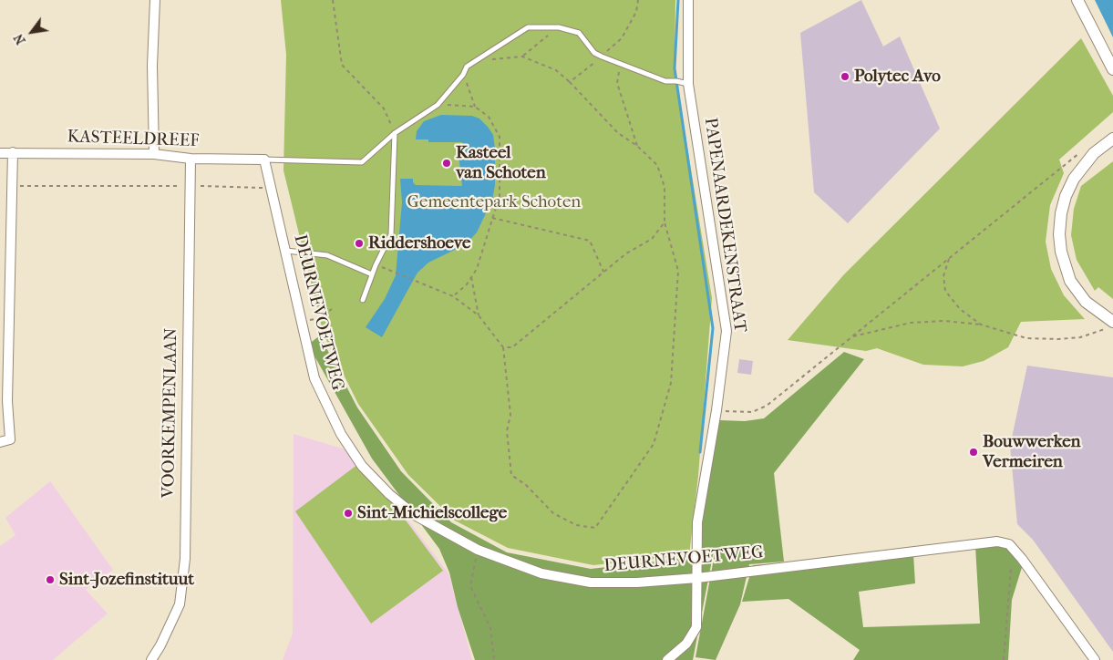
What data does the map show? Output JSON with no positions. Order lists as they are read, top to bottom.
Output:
{
  "streets": {
    "street": [
      "KASTEELDREEF",
      "PAPENAARDEKENSTRAAT",
      "DEURNEVOETWEG",
      "VOORKEMPENLAAN"
    ]
  },
  "crossings": [
    ["KASTEELDREEF", "DEURNEVOETWEG"],
    ["KASTEELDREEF", "VOORKEMPENLAAN"],
    ["PAPENAARDEKENSTRAAT", "DEURNEVOETWEG"]
  ],
  "parks": ["Gemeentepark Schoten"],
  "places": [
    "Polytec Avo",
    "Kasteel van Schoten",
    "Riddershoeve",
    "Bouwwerken Vermeiren",
    "Sint-Michielscollege",
    "Sint-Jozefinstituut"
  ],
  "north": "bottom left"
}
